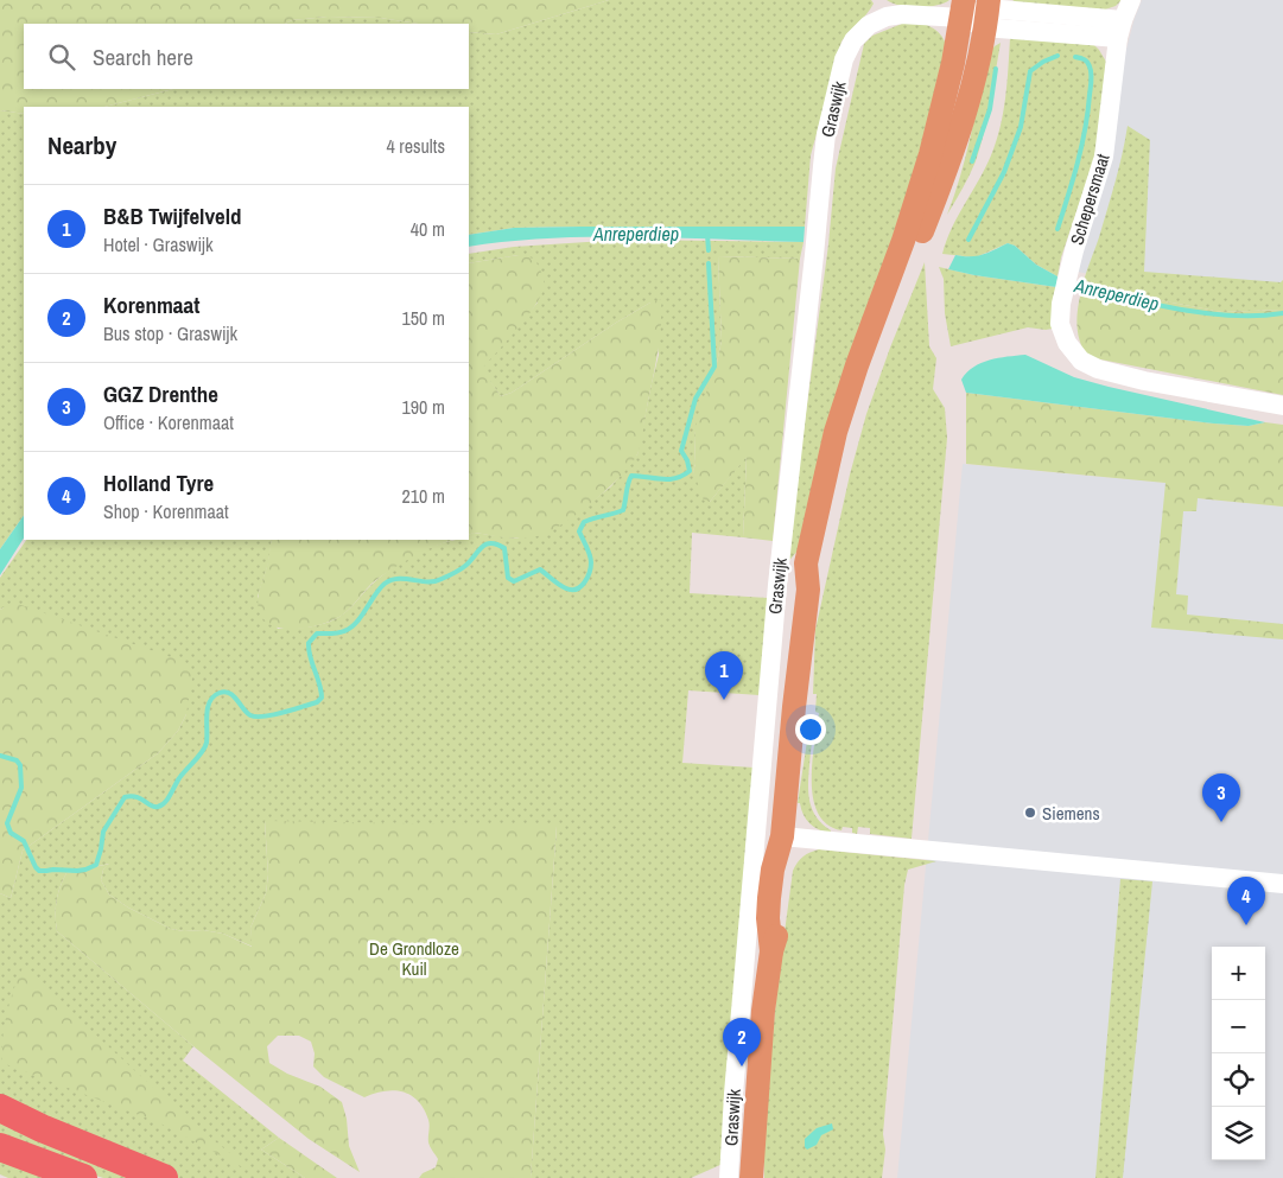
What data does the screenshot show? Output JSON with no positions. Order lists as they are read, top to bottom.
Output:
{
  "streets": {
    "main road": ["Graswijk"],
    "street": ["Schepersmaat"]
  },
  "water": ["Anreperdiep"],
  "parks": ["De Grondloze Kuil"],
  "places": ["Siemens"],
  "page": {
    "search": "Search here",
    "heading": ["Nearby", "4 results"],
    "list": [
      {
        "mark": "1",
        "name": "B&B Twijfelveld",
        "note": "Hotel · Graswijk",
        "value": "40 m"
      },
      {
        "mark": "2",
        "name": "Korenmaat",
        "note": "Bus stop · Graswijk",
        "value": "150 m"
      },
      {
        "mark": "3",
        "name": "GGZ Drenthe",
        "note": "Office · Korenmaat",
        "value": "190 m"
      },
      {
        "mark": "4",
        "name": "Holland Tyre",
        "note": "Shop · Korenmaat",
        "value": "210 m"
      }
    ],
    "pins": [
      "1",
      "3",
      "4",
      "2"
    ],
    "map_buttons": ["+", "−"]
  }
}
